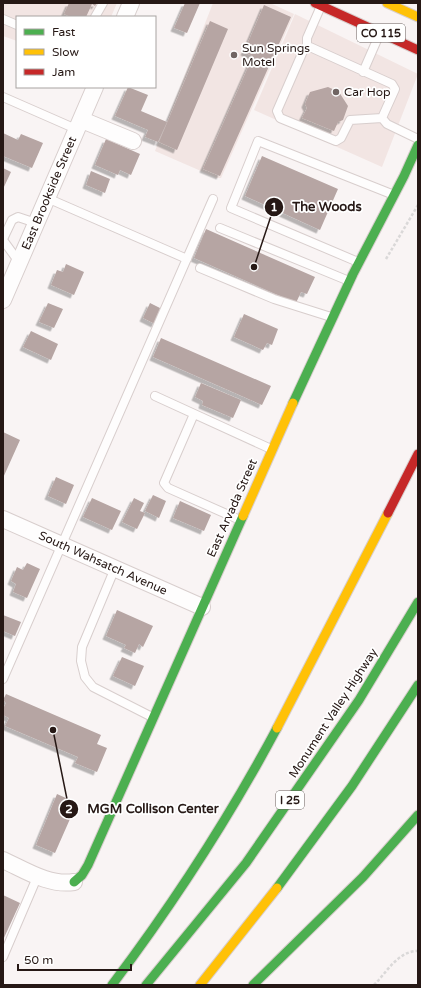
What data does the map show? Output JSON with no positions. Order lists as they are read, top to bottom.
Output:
{
  "streets": {
    "main road": [
      "CO 115",
      "East Arvada Street",
      "Monument Valley Highway",
      "I 25"
    ],
    "street": ["East Brookside Street", "South Wahsatch Avenue"]
  },
  "crossings": [
    ["East Arvada Street", "South Wahsatch Avenue"]
  ],
  "places": [
    "Sun Springs Motel",
    "Car Hop",
    "The Woods",
    "MGM Collison Center"
  ],
  "legend": ["Fast", "Slow", "Jam"],
  "scale_bar": "50 m"
}
